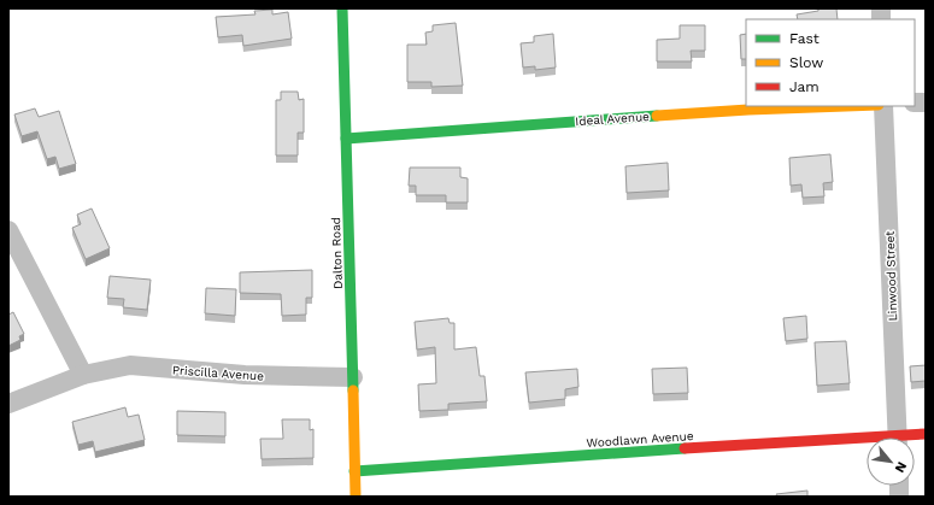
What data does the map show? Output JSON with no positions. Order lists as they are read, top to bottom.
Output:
{
  "streets": {
    "street": [
      "Ideal Avenue",
      "Dalton Road",
      "Linwood Street",
      "Priscilla Avenue",
      "Woodlawn Avenue"
    ]
  },
  "crossings": [
    ["Ideal Avenue", "Dalton Road"],
    ["Dalton Road", "Priscilla Avenue"],
    ["Dalton Road", "Woodlawn Avenue"]
  ],
  "legend": ["Fast", "Slow", "Jam"],
  "north": "bottom right"
}
